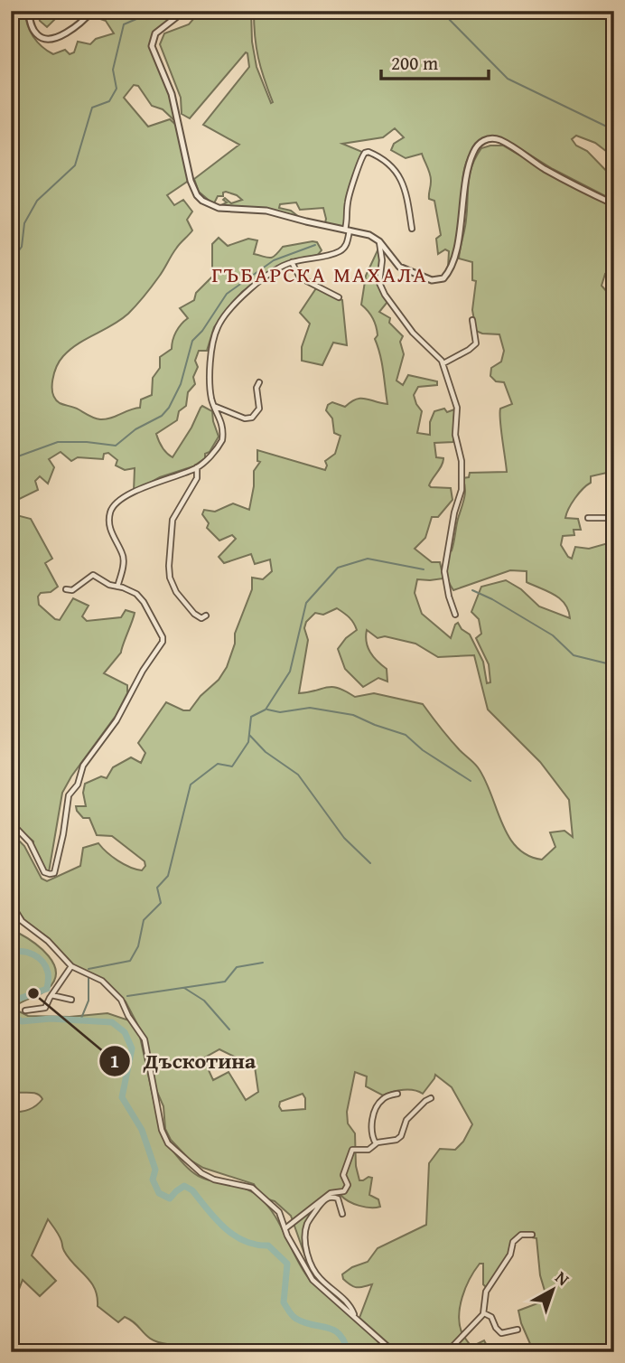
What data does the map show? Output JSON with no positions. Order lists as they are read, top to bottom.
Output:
{
  "districts": ["ГЪБАРСКА МАХАЛА"],
  "places": ["Дъскотина"],
  "scale_bar": "200 m",
  "north": "top right"
}
